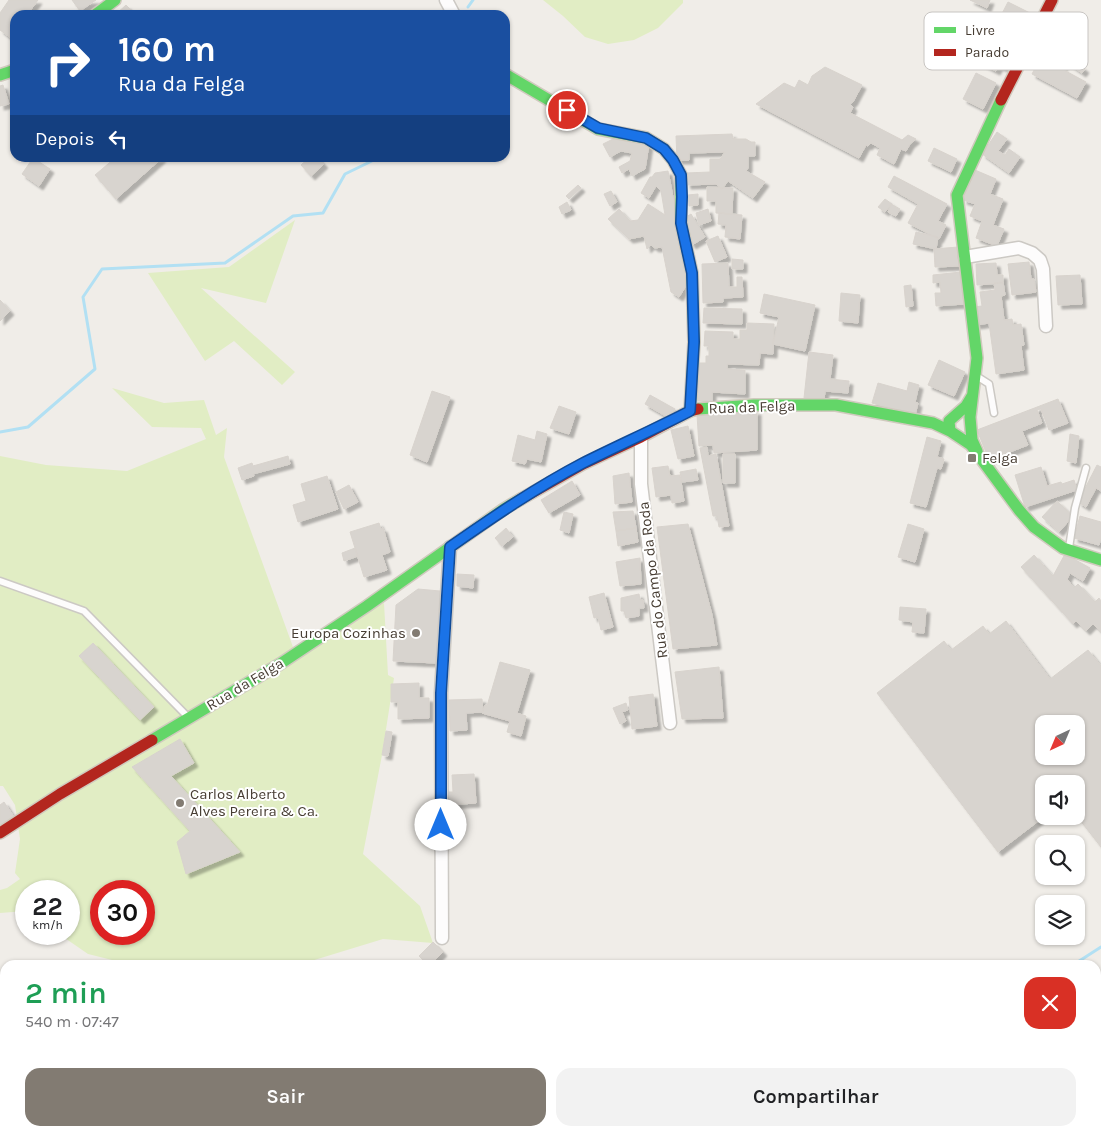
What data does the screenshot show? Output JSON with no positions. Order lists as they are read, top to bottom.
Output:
{
  "streets": {
    "street": ["Rua da Felga", "Rua do Campo da Roda"]
  },
  "crossings": [
    ["Rua da Felga", "Rua do Campo da Roda"]
  ],
  "places": {
    "transit": ["Felga"],
    "other": ["Europa Cozinhas", "Carlos Alberto Alves Pereira & Ca."]
  },
  "legend": ["Livre", "Parado"],
  "north": "bottom left",
  "page": {
    "turn": ["160 m", "Rua da Felga"],
    "then": "Depois",
    "speed": "22 km/h",
    "limit": "30",
    "heading": ["2 min", "540 m · 07:47"],
    "buttons": ["Sair", "Compartilhar"]
  }
}
